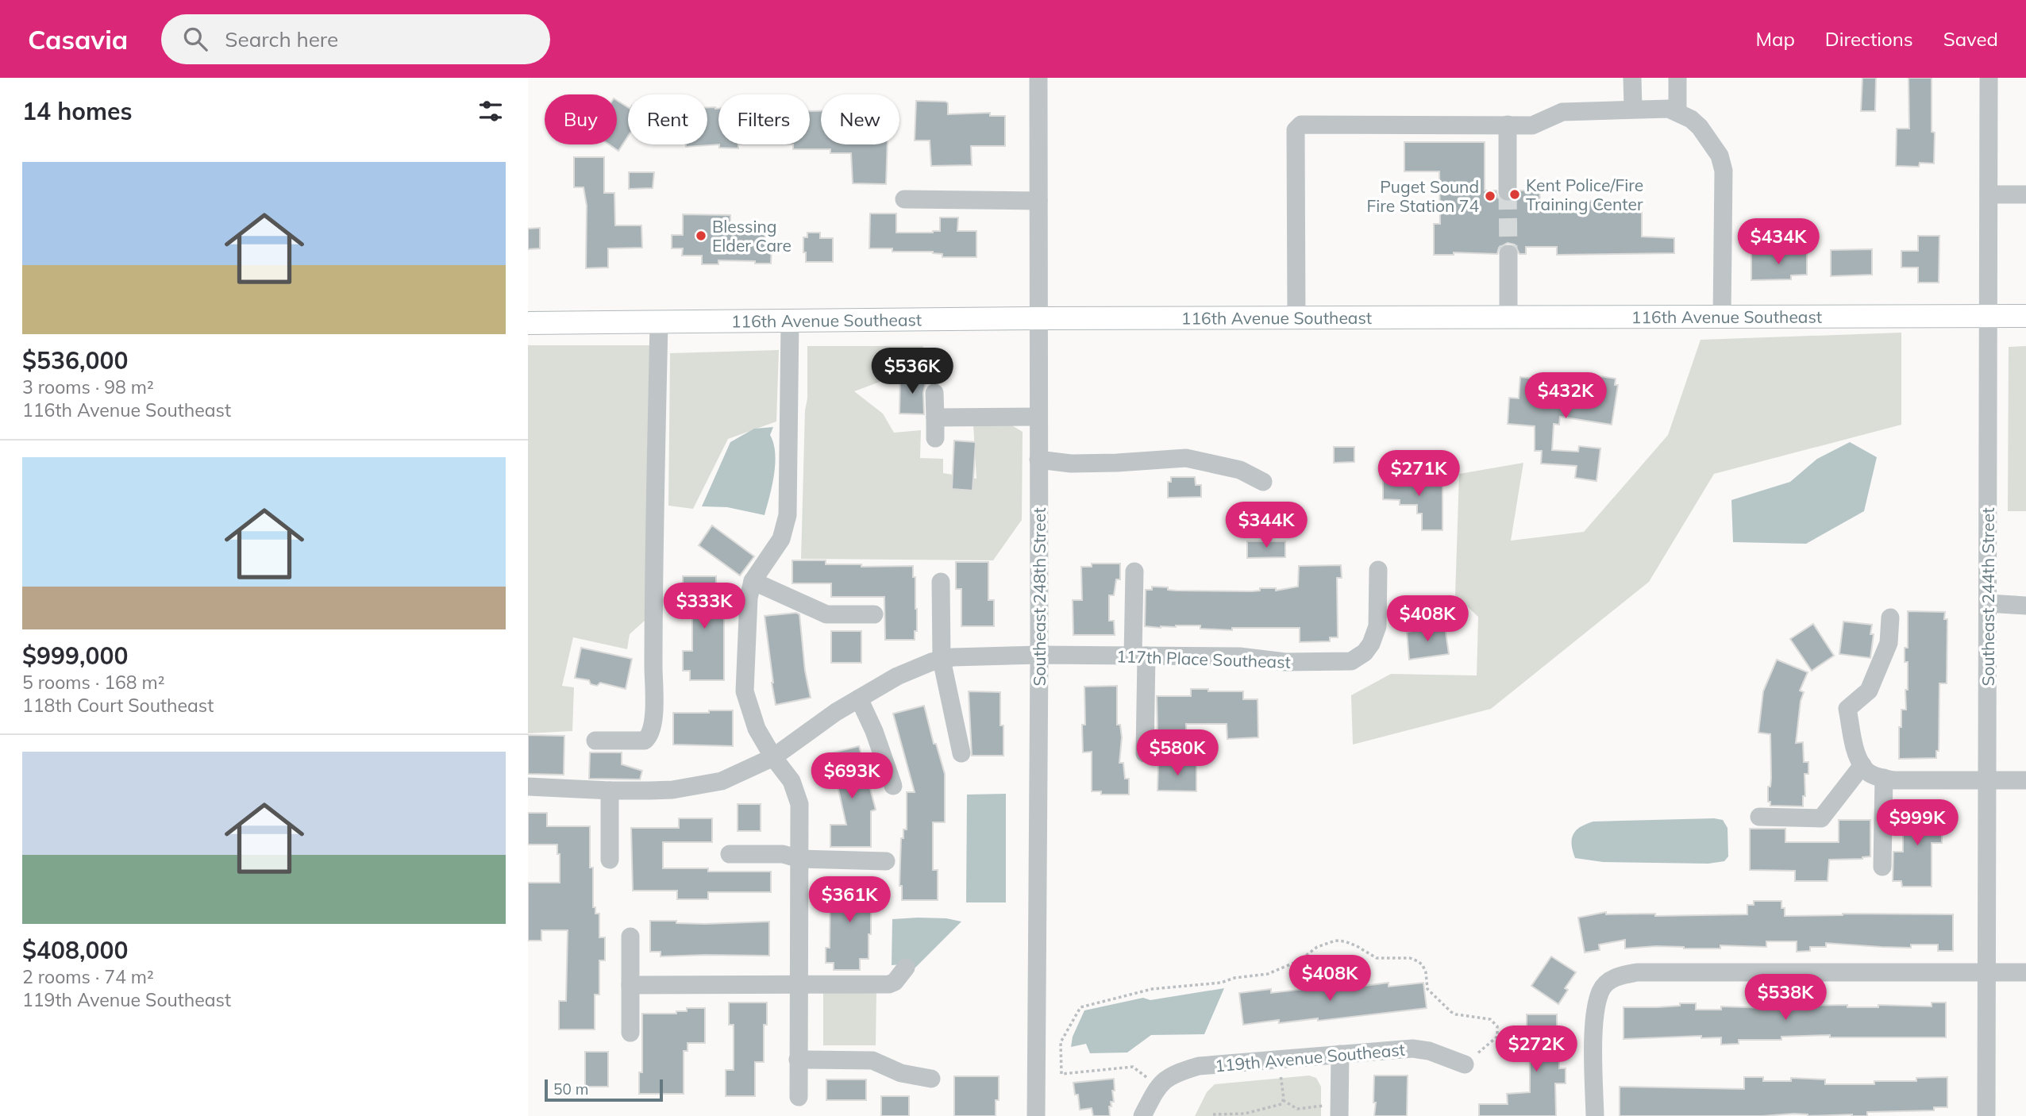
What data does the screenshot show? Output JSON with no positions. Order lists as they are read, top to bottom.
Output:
{
  "streets": {
    "main road": ["116th Avenue Southeast"],
    "street": [
      "Southeast 248th Street",
      "Southeast 244th Street",
      "117th Place Southeast",
      "119th Avenue Southeast"
    ]
  },
  "crossings": [
    ["116th Avenue Southeast", "Southeast 248th Street"],
    ["116th Avenue Southeast", "Southeast 244th Street"],
    ["Southeast 248th Street", "117th Place Southeast"]
  ],
  "places": ["Kent Police/Fire Training Center", "Puget Sound Fire Station 74", "Blessing Elder Care"],
  "scale_bar": "50 m",
  "page": {
    "header": "Casavia",
    "search": "Search here",
    "nav": ["Map", "Directions", "Saved"],
    "heading": "14 homes",
    "chip": [
      "Buy",
      "Rent",
      "Filters",
      "New"
    ],
    "list": [
      {
        "name": "$536,000",
        "note": "3 rooms · 98 m² · 116th Avenue Southeast"
      },
      {
        "name": "$999,000",
        "note": "5 rooms · 168 m² · 118th Court Southeast"
      },
      {
        "name": "$408,000",
        "note": "2 rooms · 74 m² · 119th Avenue Southeast"
      }
    ],
    "price": [
      "$434K",
      "$536K",
      "$432K",
      "$271K",
      "$344K",
      "$333K",
      "$408K",
      "$580K",
      "$693K",
      "$999K",
      "$361K",
      "$408K",
      "$538K",
      "$272K"
    ],
    "scale": "50 m"
  }
}
